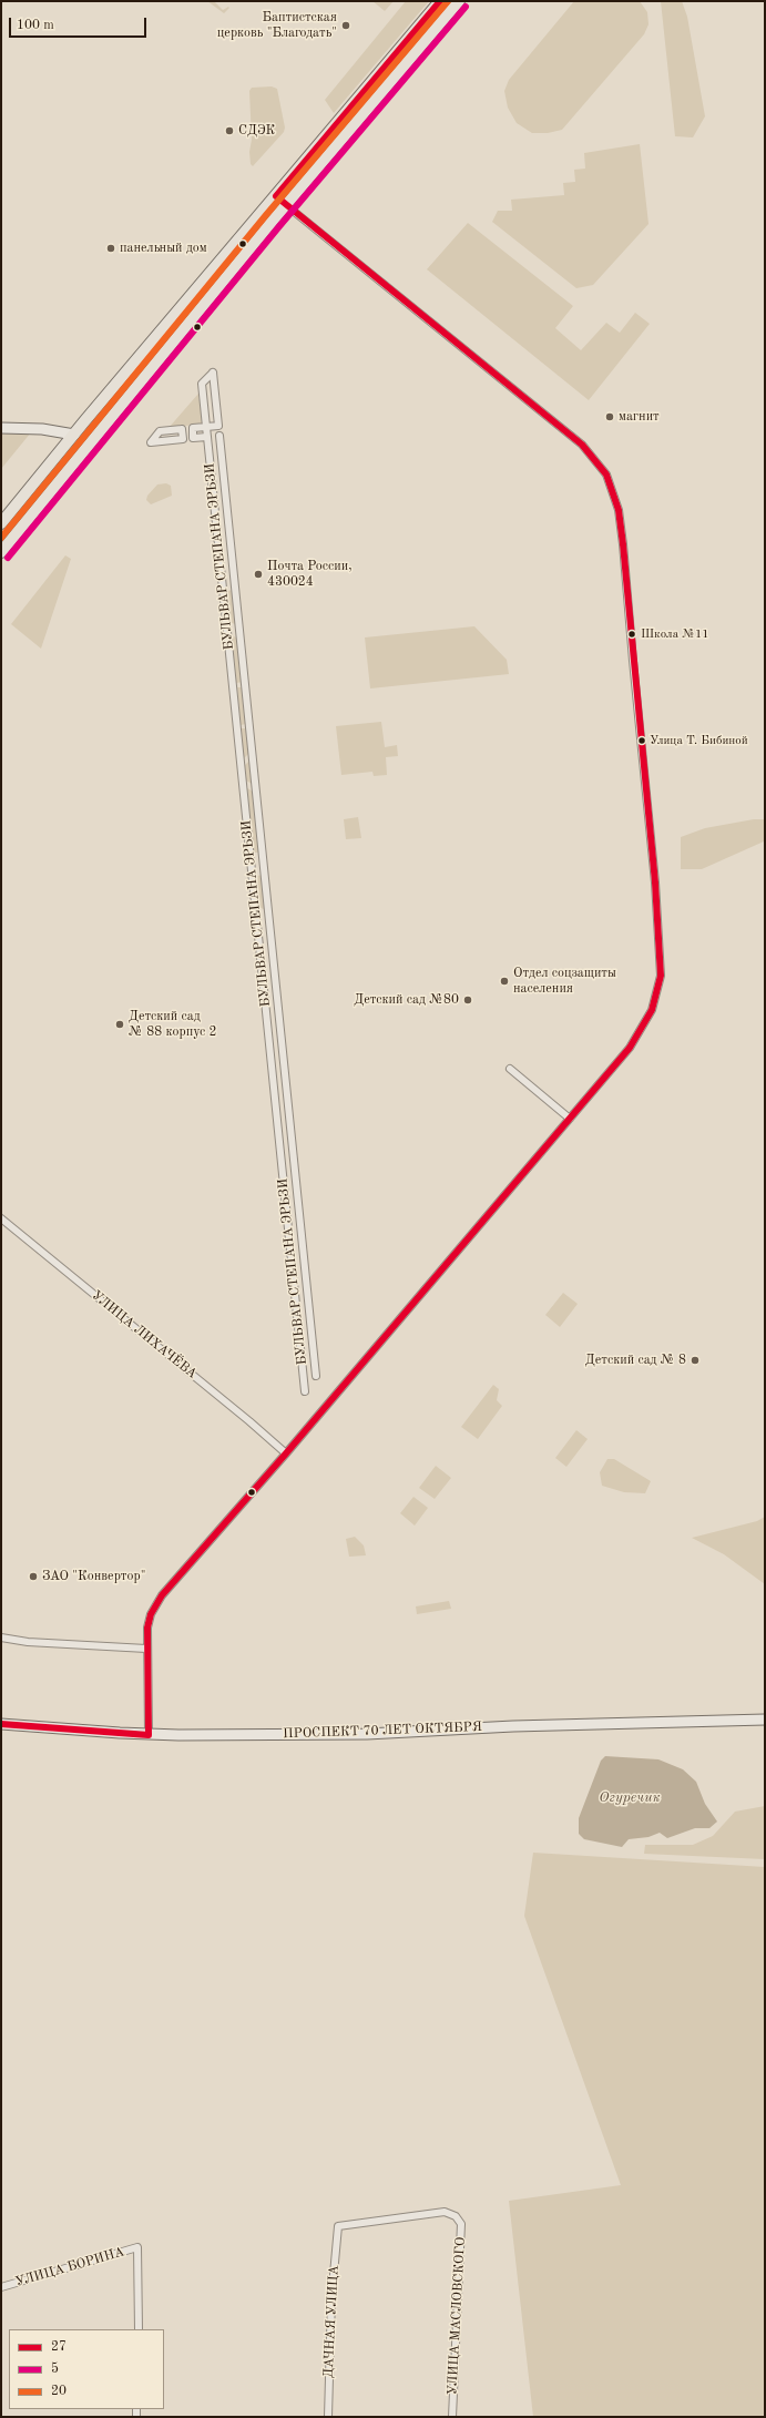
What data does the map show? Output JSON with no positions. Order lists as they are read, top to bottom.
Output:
{
  "streets": {
    "main road": ["ПРОСПЕКТ 70 ЛЕТ ОКТЯБРЯ"],
    "street": [
      "БУЛЬВАР СТЕПАНА ЭРЬЗИ",
      "УЛИЦА ЛИХАЧЁВА",
      "УЛИЦА БОРИНА",
      "УЛИЦА МАСЛОВСКОГО",
      "ДАЧНАЯ УЛИЦА"
    ]
  },
  "crossings": [
    ["УЛИЦА МАСЛОВСКОГО", "ДАЧНАЯ УЛИЦА"]
  ],
  "water": ["Огуречик"],
  "places": [
    "Баптистская церковь \"Благодать\"",
    "СДЭК",
    "панельный дом",
    "магнит",
    "Почта России, 430024",
    "Школа №11",
    "Улица Т. Бибиной",
    "Отдел соцзащиты населения",
    "Детский сад №80",
    "Детский сад № 88 корпус 2",
    "Детский сад № 8",
    "ЗАО \"Конвертор\""
  ],
  "lines": ["transit line 27", "transit line 20", "transit line 5"],
  "legend": ["27", "5", "20"],
  "scale_bar": "100 m"
}
